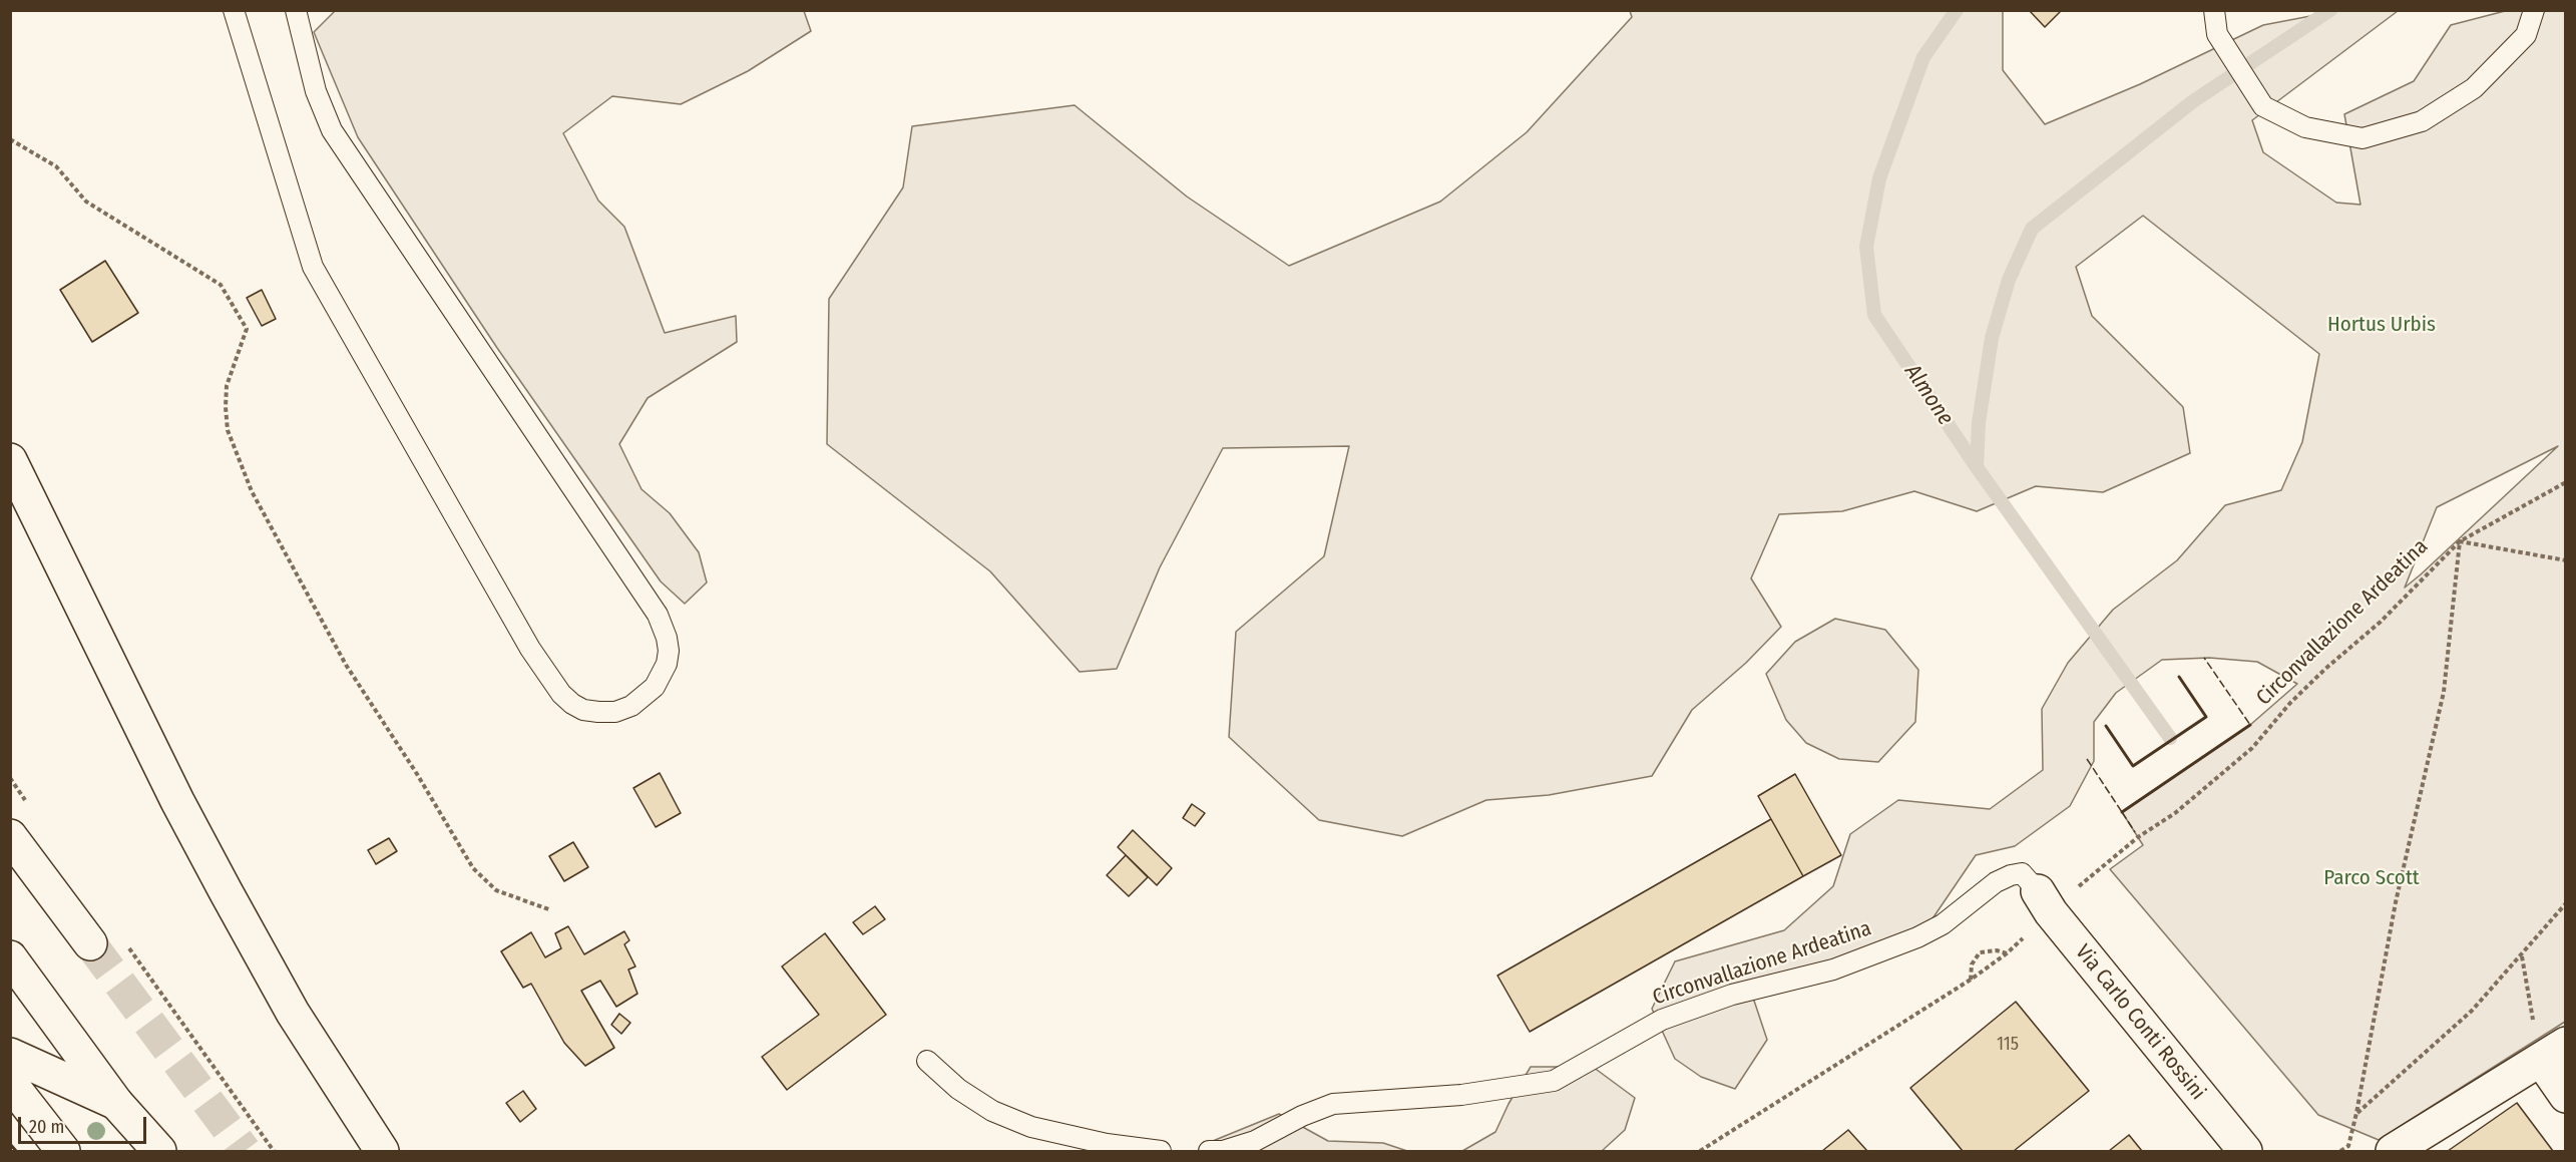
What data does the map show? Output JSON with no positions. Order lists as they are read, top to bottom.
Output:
{
  "streets": {
    "main road": ["Via Carlo Conti Rossini"],
    "lane": ["Circonvallazione Ardeatina"]
  },
  "crossings": [
    ["Circonvallazione Ardeatina", "Via Carlo Conti Rossini"]
  ],
  "water": ["Almone"],
  "parks": ["Hortus Urbis", "Parco Scott"],
  "house_numbers": ["115"],
  "scale_bar": "20 m"
}
